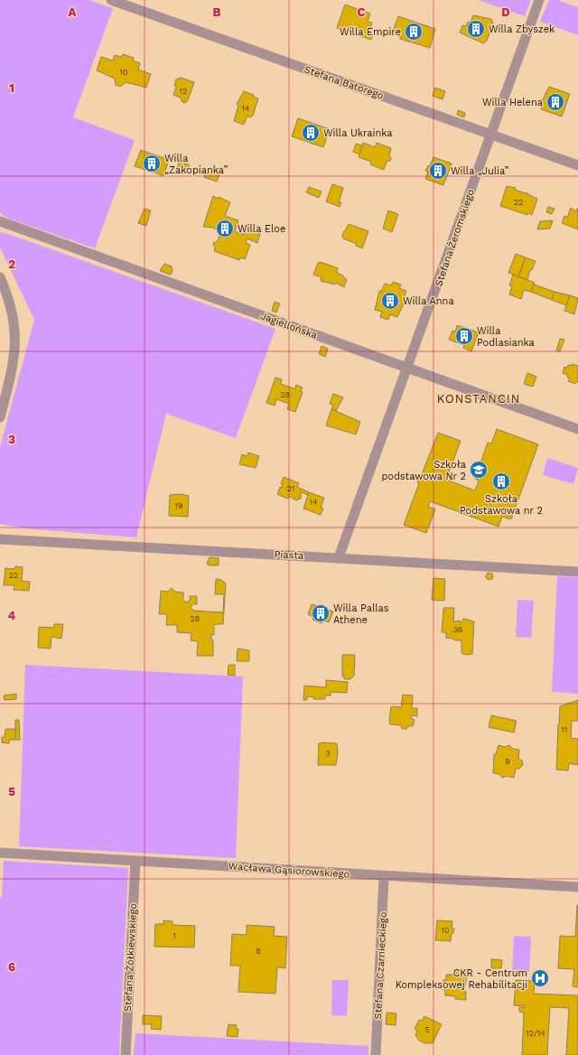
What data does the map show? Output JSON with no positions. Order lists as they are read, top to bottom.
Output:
{
  "streets": {
    "street": [
      "Stefana Batorego",
      "Stefana Żeromskiego",
      "Jagiellońska",
      "Piasta",
      "Wacława Gąsiorowskiego",
      "Stefana Żółkiewskiego",
      "Stefana Czarnieckiego"
    ]
  },
  "crossings": [
    ["Stefana Batorego", "Stefana Żeromskiego"],
    ["Stefana Żeromskiego", "Jagiellońska"],
    ["Stefana Żeromskiego", "Piasta"],
    ["Wacława Gąsiorowskiego", "Stefana Żółkiewskiego"],
    ["Wacława Gąsiorowskiego", "Stefana Czarnieckiego"]
  ],
  "districts": ["KONSTANCIN"],
  "places": {
    "building": [
      "Willa Zbyszek",
      "Willa Empire",
      "Willa Helena",
      "Willa Ukrainka",
      "Willa „Zakopianka”",
      "Willa „Julia”",
      "Willa Eloe",
      "Willa Anna",
      "Willa Podlasianka",
      "Szkoła Podstawowa nr 2",
      "Willa Pallas Athene"
    ],
    "school or university": ["Szkoła podstawowa Nr 2"],
    "hospital": ["CKR - Centrum Kompleksowej Rehabilitacji"]
  },
  "house_numbers": [
    "10",
    "12",
    "14",
    "22",
    "28",
    "21",
    "14",
    "19",
    "22",
    "28",
    "36",
    "11",
    "3",
    "9",
    "10",
    "1",
    "8",
    "5",
    "12/14"
  ],
  "grid": {
    "columns": [
      "A",
      "B",
      "C",
      "D"
    ],
    "rows": [
      "1",
      "2",
      "3",
      "4",
      "5",
      "6"
    ]
  }
}
